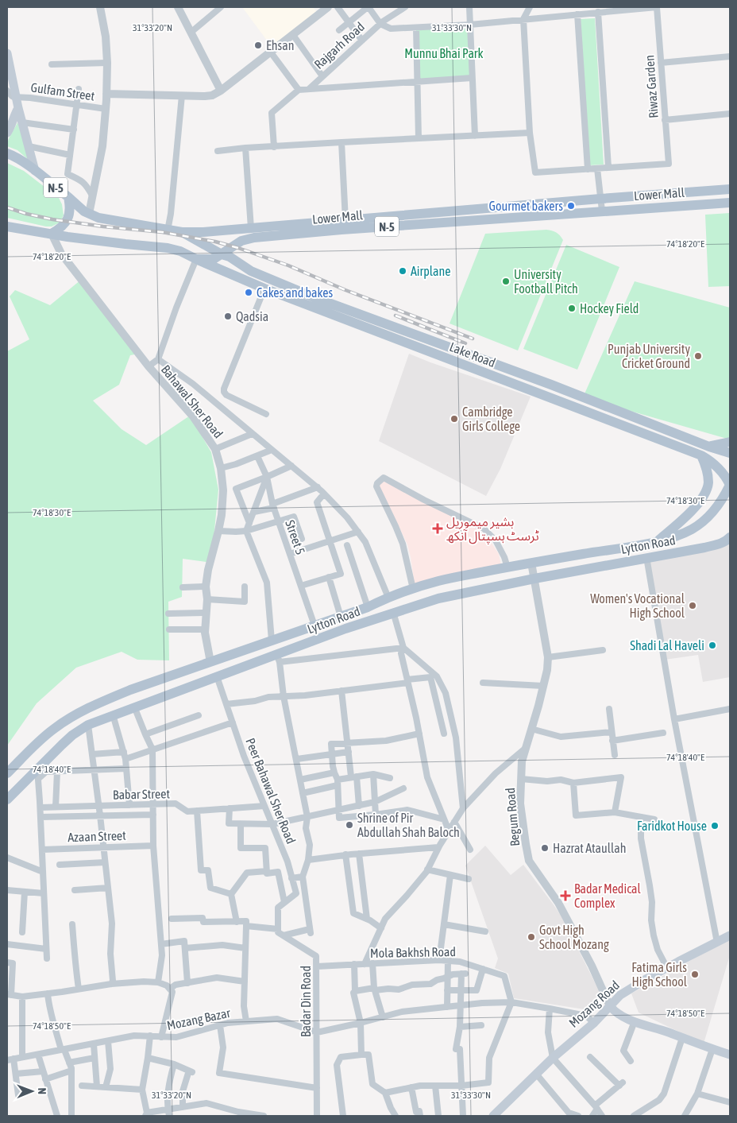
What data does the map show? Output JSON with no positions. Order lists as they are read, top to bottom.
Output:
{
  "streets": {
    "main road": [
      "N-5",
      "Lower Mall",
      "Lake Road",
      "Lytton Road",
      "Mozang Road"
    ],
    "street": [
      "Rajgarh Road",
      "Riwaz Garden",
      "Gulfam Street",
      "Bahawal Sher Road",
      "Street 5",
      "Peer Bahawal Sher Road",
      "Babar Street",
      "Begum Road",
      "Azaan Street",
      "Mola Bakhsh Road",
      "Badar Din Road",
      "Mozang Bazar"
    ]
  },
  "crossings": [
    ["N-5", "Lower Mall"],
    ["N-5", "Bahawal Sher Road"],
    ["Lower Mall", "Lake Road"],
    ["Lower Mall", "Bahawal Sher Road"],
    ["Lake Road", "Lytton Road"],
    ["Bahawal Sher Road", "Lytton Road"],
    ["Street 5", "Lytton Road"],
    ["Lytton Road", "Peer Bahawal Sher Road"],
    ["Lytton Road", "Begum Road"],
    ["Peer Bahawal Sher Road", "Babar Street"],
    ["Peer Bahawal Sher Road", "Badar Din Road"],
    ["Begum Road", "Mozang Road"],
    ["Mola Bakhsh Road", "Badar Din Road"],
    ["Badar Din Road", "Mozang Bazar"]
  ],
  "parks": ["Munnu Bhai Park"],
  "places": {
    "other": [
      "Ehsan",
      "Gourmet bakers",
      "Airplane",
      "University Football Pitch",
      "Cakes and bakes",
      "Hockey Field",
      "Qadsia",
      "Punjab University Cricket Ground",
      "Cambridge Girls College",
      "Women's Vocational High School",
      "Shadi Lal Haveli",
      "Shrine of Pir Abdullah Shah Baloch",
      "Faridkot House",
      "Hazrat Ataullah",
      "Govt High School Mozang",
      "Fatima Girls High School"
    ],
    "health": ["بشیر میموریل ٹرسٹ ہسپتال آنکھ", "Badar Medical Complex"]
  },
  "north": "right",
  "coordinates": [
    "31°33'20\"N",
    "31°33'30\"N",
    "74°18'20\"E",
    "74°18'30\"E",
    "74°18'40\"E",
    "74°18'50\"E"
  ]
}
